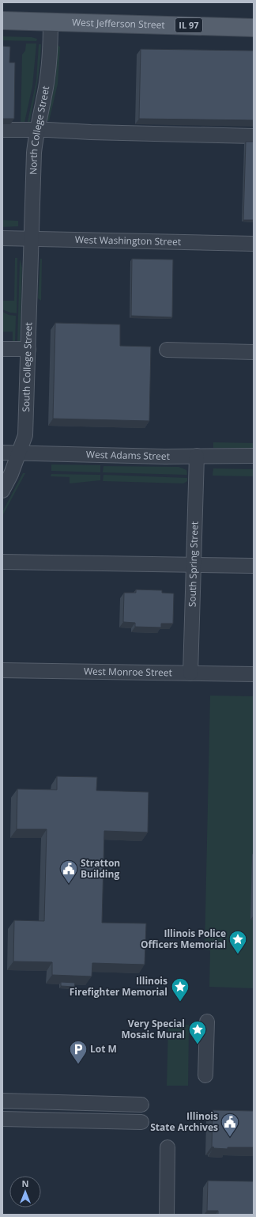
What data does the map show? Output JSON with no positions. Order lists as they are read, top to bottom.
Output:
{
  "streets": {
    "main road": ["West Jefferson Street", "IL 97"],
    "street": [
      "North College Street",
      "West Washington Street",
      "South College Street",
      "West Adams Street",
      "South Spring Street",
      "West Monroe Street"
    ]
  },
  "crossings": [
    ["West Jefferson Street", "North College Street"],
    ["North College Street", "West Washington Street"],
    ["North College Street", "South College Street"],
    ["West Washington Street", "South College Street"],
    ["South College Street", "West Adams Street"],
    ["West Adams Street", "South Spring Street"],
    ["South Spring Street", "West Monroe Street"]
  ],
  "places": {
    "public building": ["Stratton Building", "Illinois State Archives"],
    "place": ["Illinois Police Officers Memorial", "Illinois Firefighter Memorial", "Very Special Mosaic Mural"],
    "parking": ["Lot M"]
  },
  "north": "top"
}
